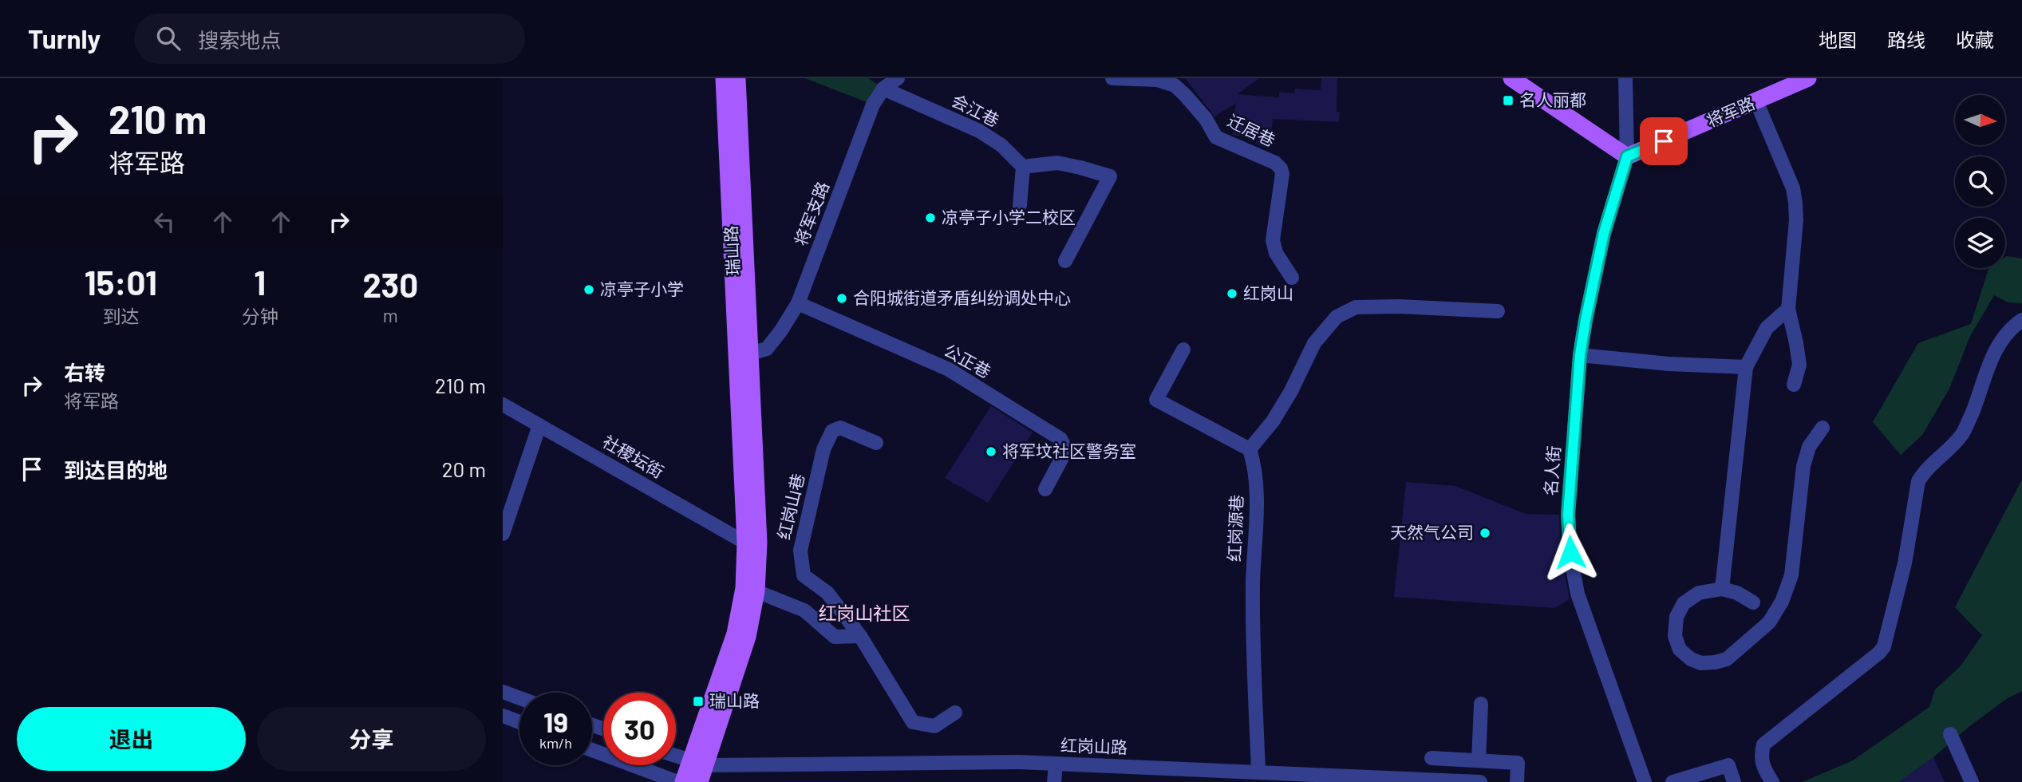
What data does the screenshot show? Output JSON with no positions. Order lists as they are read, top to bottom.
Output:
{
  "streets": {
    "main road": ["将军路", "瑞山路"],
    "street": [
      "会江巷",
      "迁居巷",
      "将军支路",
      "公正巷",
      "社稷坛街",
      "名人街",
      "红岗山巷",
      "红岗源巷",
      "红岗山路"
    ]
  },
  "crossings": [
    ["会江巷", "将军支路"],
    ["将军路", "名人街"],
    ["将军支路", "瑞山路"],
    ["将军支路", "公正巷"],
    ["瑞山路", "社稷坛街"],
    ["瑞山路", "红岗山路"],
    ["红岗源巷", "红岗山路"]
  ],
  "districts": ["红岗山社区"],
  "places": {
    "transit": ["名人丽都", "瑞山路"],
    "other": [
      "凉亭子小学二校区",
      "凉亭子小学",
      "红岗山",
      "合阳城街道矛盾纠纷调处中心",
      "将军坟社区警务室",
      "天然气公司"
    ]
  },
  "north": "right",
  "page": {
    "header": "Turnly",
    "search": "搜索地点",
    "nav": ["地图", "路线", "收藏"],
    "turn": ["210 m", "将军路"],
    "eta": [
      "15:01",
      "到达",
      "1",
      "分钟",
      "230",
      "m"
    ],
    "list": [
      {
        "name": "右转",
        "note": "将军路",
        "value": "210 m"
      },
      {
        "name": "到达目的地",
        "value": "20 m"
      }
    ],
    "speed": "19 km/h",
    "limit": "30",
    "buttons": ["退出", "分享"]
  }
}
